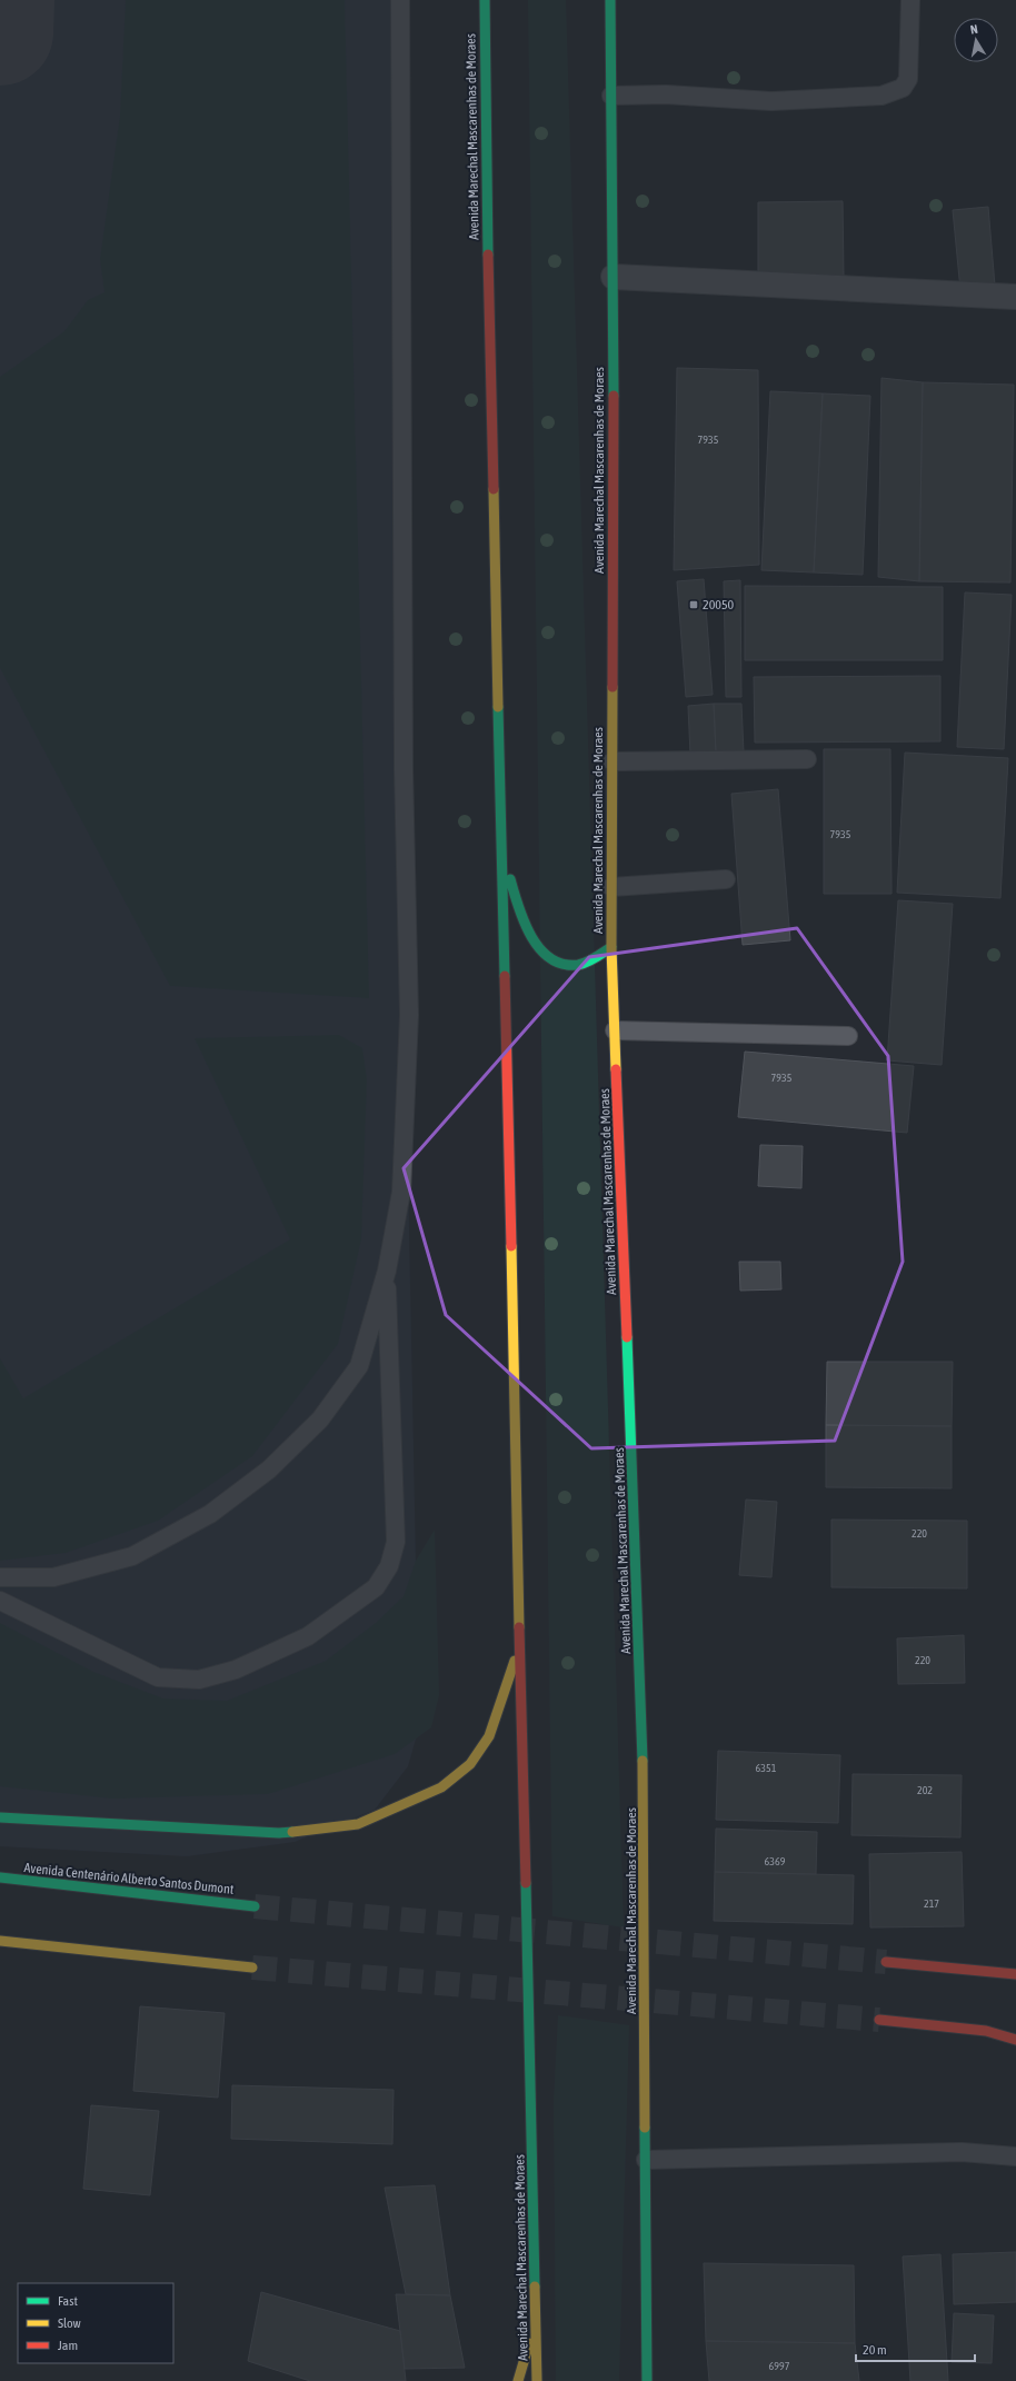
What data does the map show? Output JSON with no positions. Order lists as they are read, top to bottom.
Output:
{
  "streets": {
    "main road": ["Avenida Marechal Mascarenhas de Moraes", "Avenida Centenário Alberto Santos Dumont"]
  },
  "places": {
    "transit": ["20050"]
  },
  "house_numbers": [
    "7935",
    "7935",
    "7935",
    "220",
    "220",
    "6351",
    "202",
    "6369",
    "217",
    "6997"
  ],
  "legend": ["Fast", "Slow", "Jam"],
  "scale_bar": "20 m",
  "north": "top"
}
